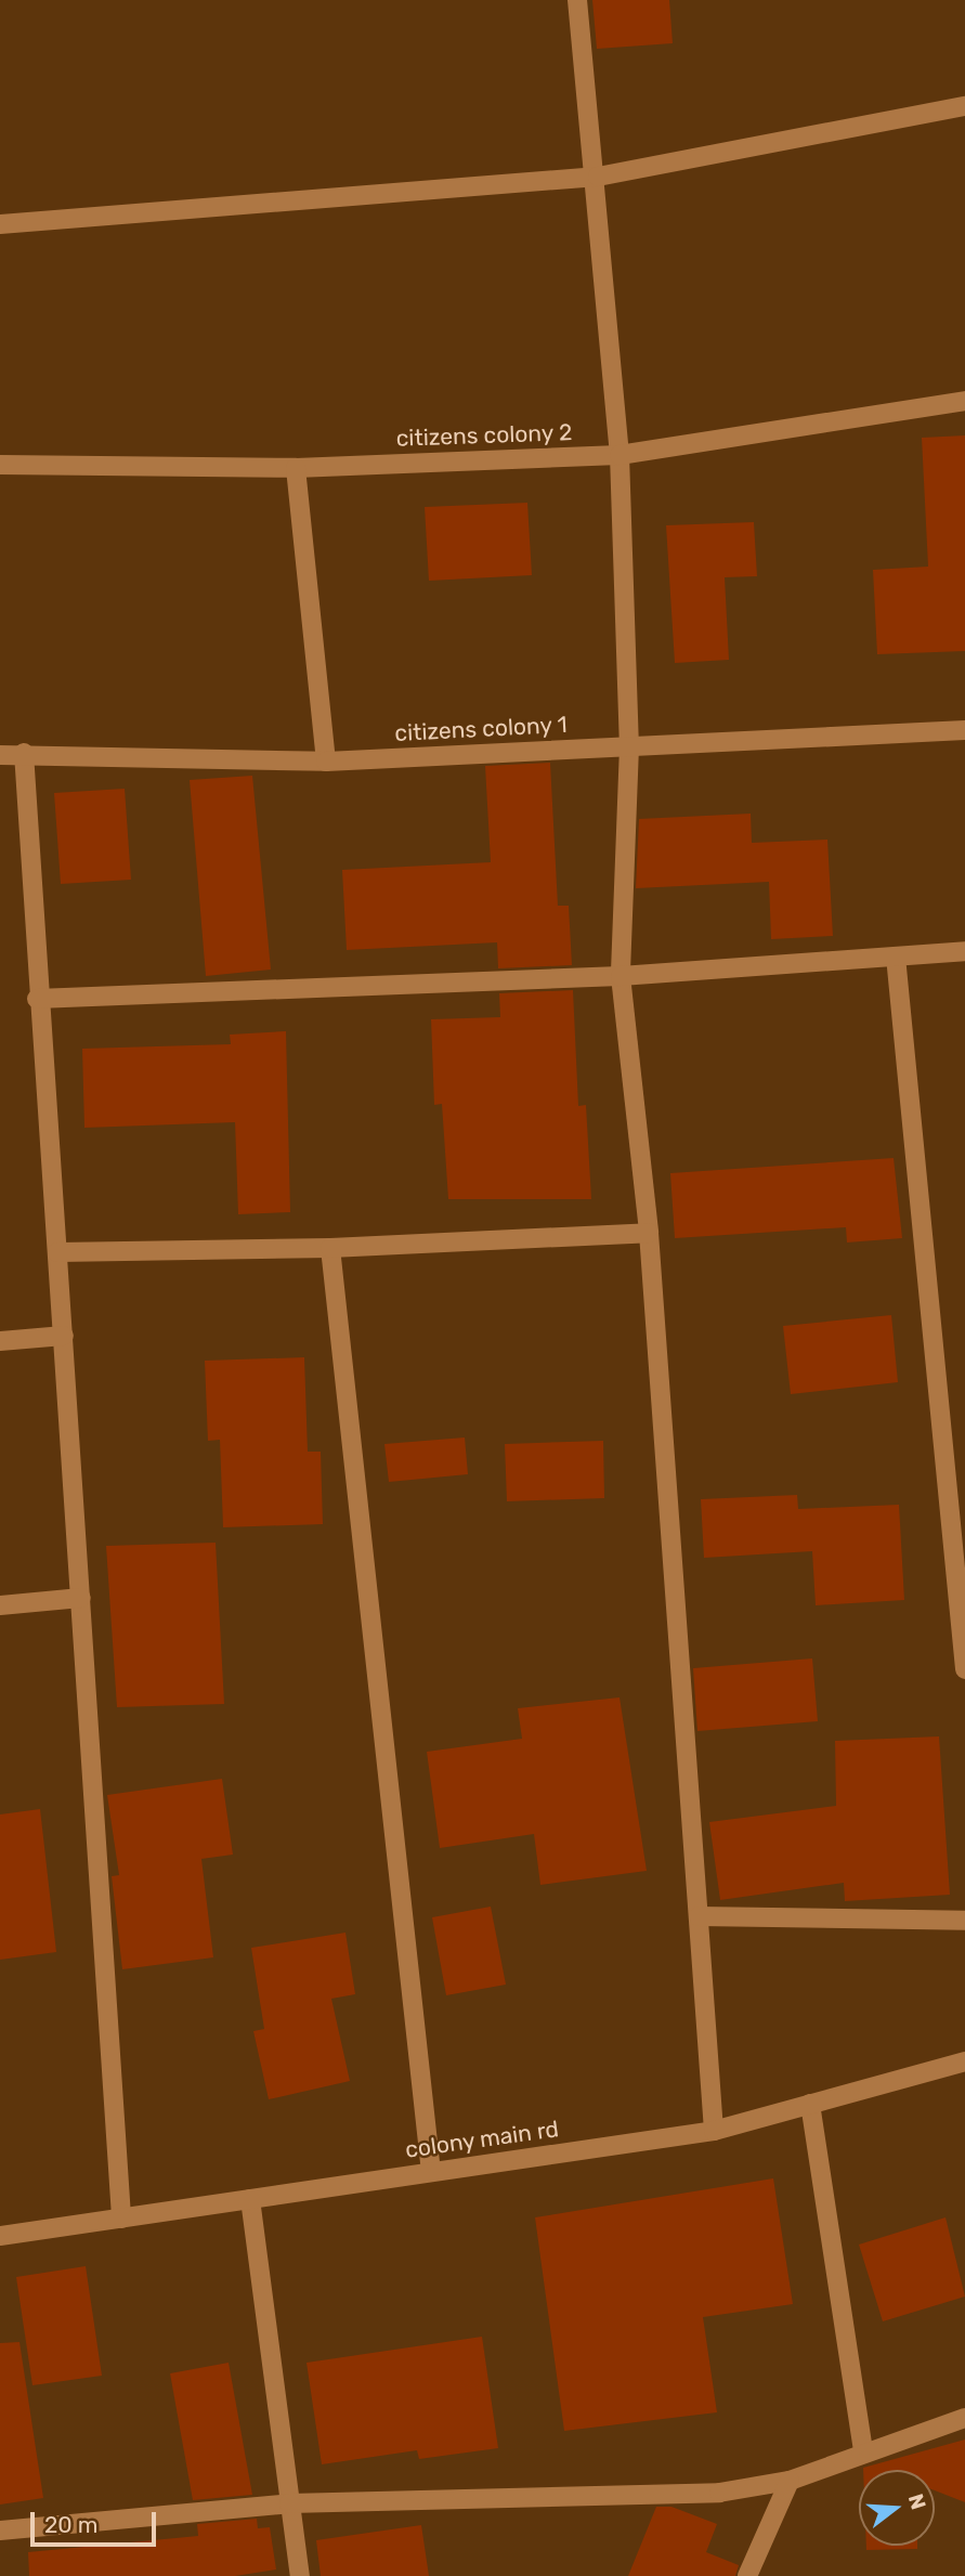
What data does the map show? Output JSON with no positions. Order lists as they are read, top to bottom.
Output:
{
  "streets": {
    "street": ["citizens colony 2", "citizens colony 1", "colony main rd"]
  },
  "scale_bar": "20 m",
  "north": "right"
}
